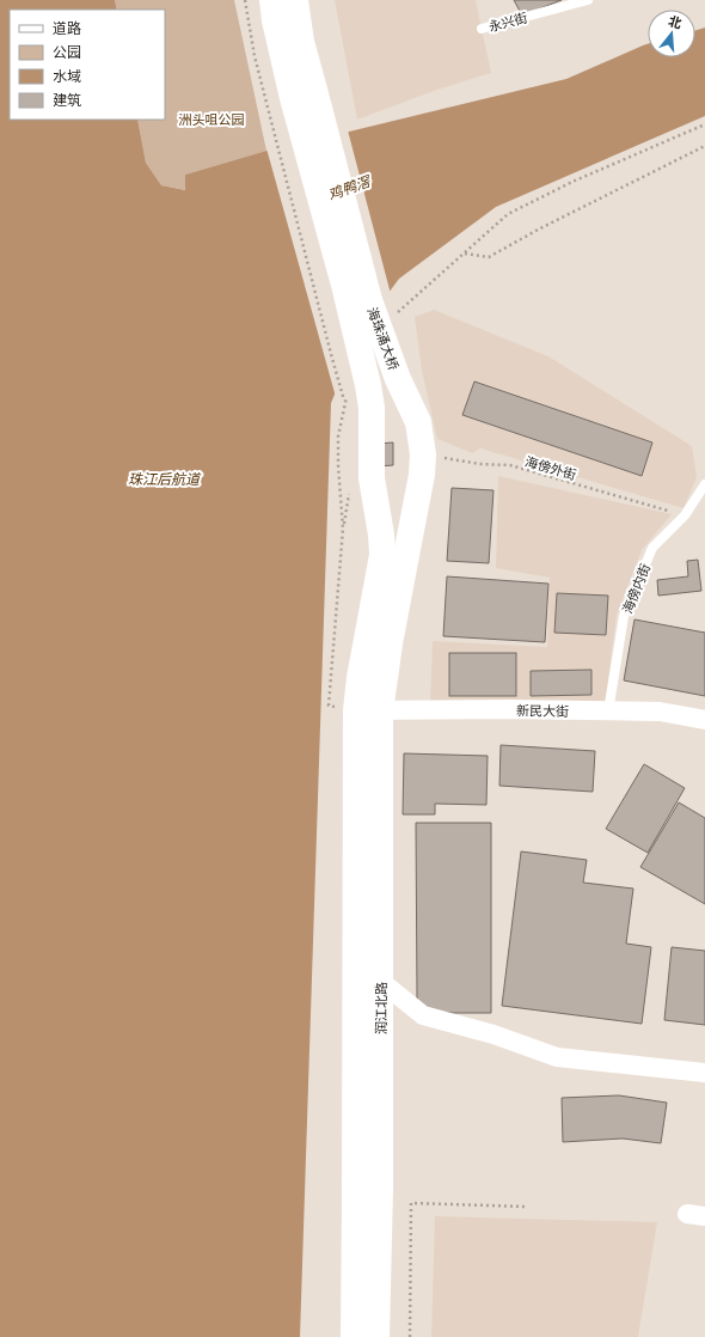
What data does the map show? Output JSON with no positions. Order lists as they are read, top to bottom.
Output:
{
  "streets": {
    "main road": ["海珠涌大桥", "润江北路"],
    "street": ["新民大街"],
    "lane": ["永兴街", "海傍内街"],
    "path": ["海傍外街"]
  },
  "crossings": [
    ["海珠涌大桥", "润江北路"],
    ["海傍外街", "海傍内街"],
    ["海傍内街", "新民大街"],
    ["新民大街", "润江北路"]
  ],
  "water": ["鸡鸭滘", "珠江后航道"],
  "parks": ["洲头咀公园"],
  "legend": [
    "道路",
    "公园",
    "水域",
    "建筑"
  ],
  "north": "top"
}
